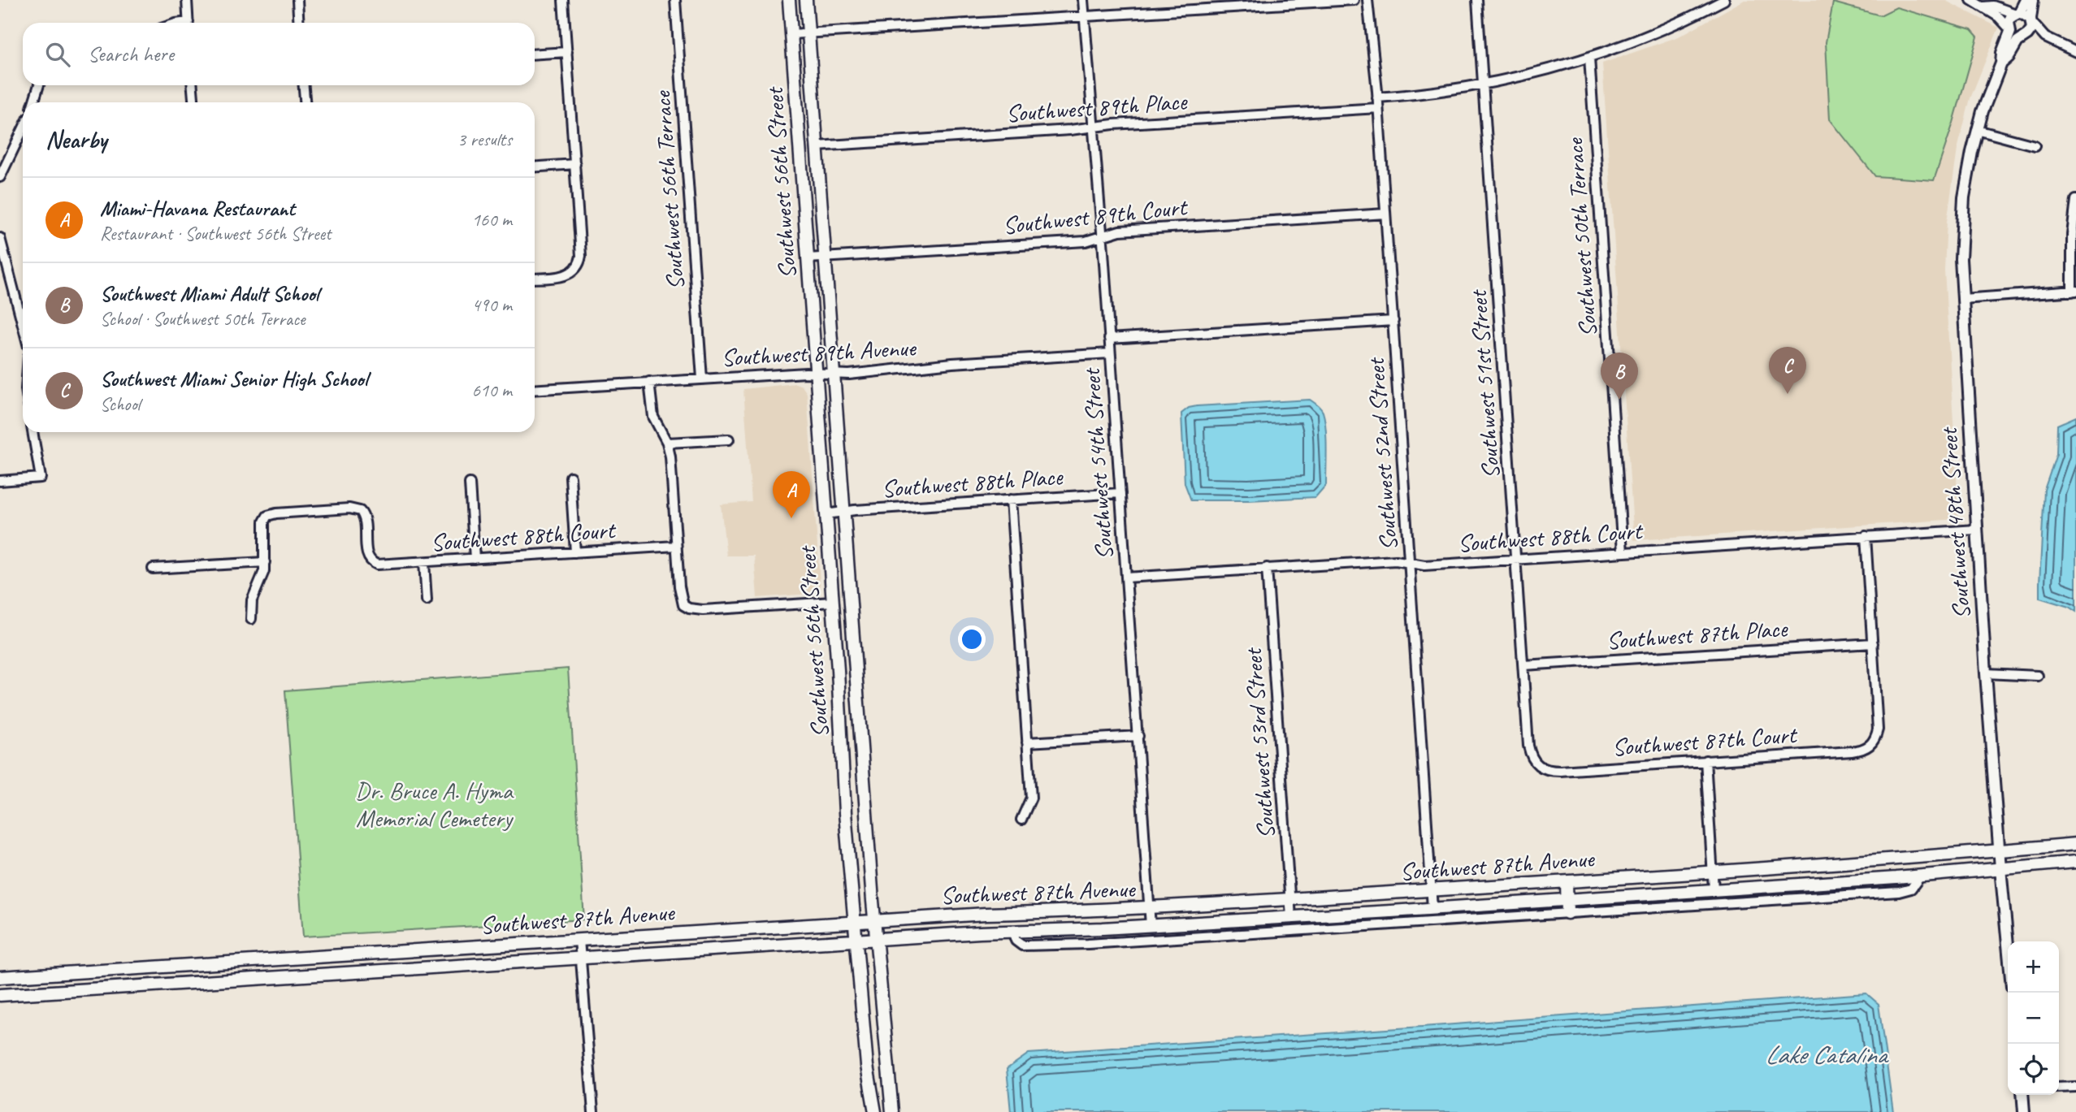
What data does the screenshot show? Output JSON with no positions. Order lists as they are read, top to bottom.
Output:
{
  "streets": {
    "main road": ["Southwest 56th Street", "Southwest 87th Avenue"],
    "street": [
      "Southwest 89th Place",
      "Southwest 56th Terrace",
      "Southwest 89th Court",
      "Southwest 50th Terrace",
      "Southwest 89th Avenue",
      "Southwest 51st Street",
      "Southwest 52nd Street",
      "Southwest 54th Street",
      "Southwest 88th Place",
      "Southwest 48th Street",
      "Southwest 88th Court",
      "Southwest 87th Place",
      "Southwest 87th Court",
      "Southwest 53rd Street"
    ]
  },
  "crossings": [
    ["Southwest 89th Place", "Southwest 56th Street"],
    ["Southwest 89th Place", "Southwest 52nd Street"],
    ["Southwest 89th Place", "Southwest 54th Street"],
    ["Southwest 56th Street", "Southwest 89th Court"],
    ["Southwest 56th Street", "Southwest 89th Avenue"],
    ["Southwest 56th Street", "Southwest 88th Place"],
    ["Southwest 56th Street", "Southwest 87th Avenue"],
    ["Southwest 56th Terrace", "Southwest 89th Avenue"],
    ["Southwest 89th Court", "Southwest 52nd Street"],
    ["Southwest 89th Court", "Southwest 54th Street"],
    ["Southwest 50th Terrace", "Southwest 88th Court"],
    ["Southwest 89th Avenue", "Southwest 54th Street"],
    ["Southwest 51st Street", "Southwest 88th Court"],
    ["Southwest 51st Street", "Southwest 87th Place"],
    ["Southwest 51st Street", "Southwest 87th Court"],
    ["Southwest 52nd Street", "Southwest 88th Court"],
    ["Southwest 52nd Street", "Southwest 87th Avenue"],
    ["Southwest 54th Street", "Southwest 88th Place"],
    ["Southwest 54th Street", "Southwest 88th Court"],
    ["Southwest 54th Street", "Southwest 87th Avenue"],
    ["Southwest 48th Street", "Southwest 88th Court"],
    ["Southwest 48th Street", "Southwest 87th Avenue"],
    ["Southwest 88th Court", "Southwest 53rd Street"],
    ["Southwest 87th Place", "Southwest 87th Court"],
    ["Southwest 53rd Street", "Southwest 87th Avenue"]
  ],
  "water": ["Lake Catalina"],
  "parks": ["Dr. Bruce A. Hyma Memorial Cemetery"],
  "page": {
    "search": "Search here",
    "heading": ["Nearby", "3 results"],
    "list": [
      {
        "mark": "A",
        "name": "Miami-Havana Restaurant",
        "note": "Restaurant · Southwest 56th Street",
        "value": "160 m"
      },
      {
        "mark": "B",
        "name": "Southwest Miami Adult School",
        "note": "School · Southwest 50th Terrace",
        "value": "490 m"
      },
      {
        "mark": "C",
        "name": "Southwest Miami Senior High School",
        "note": "School",
        "value": "610 m"
      }
    ],
    "pins": ["C", "B", "A"],
    "map_buttons": ["+", "−"]
  }
}
